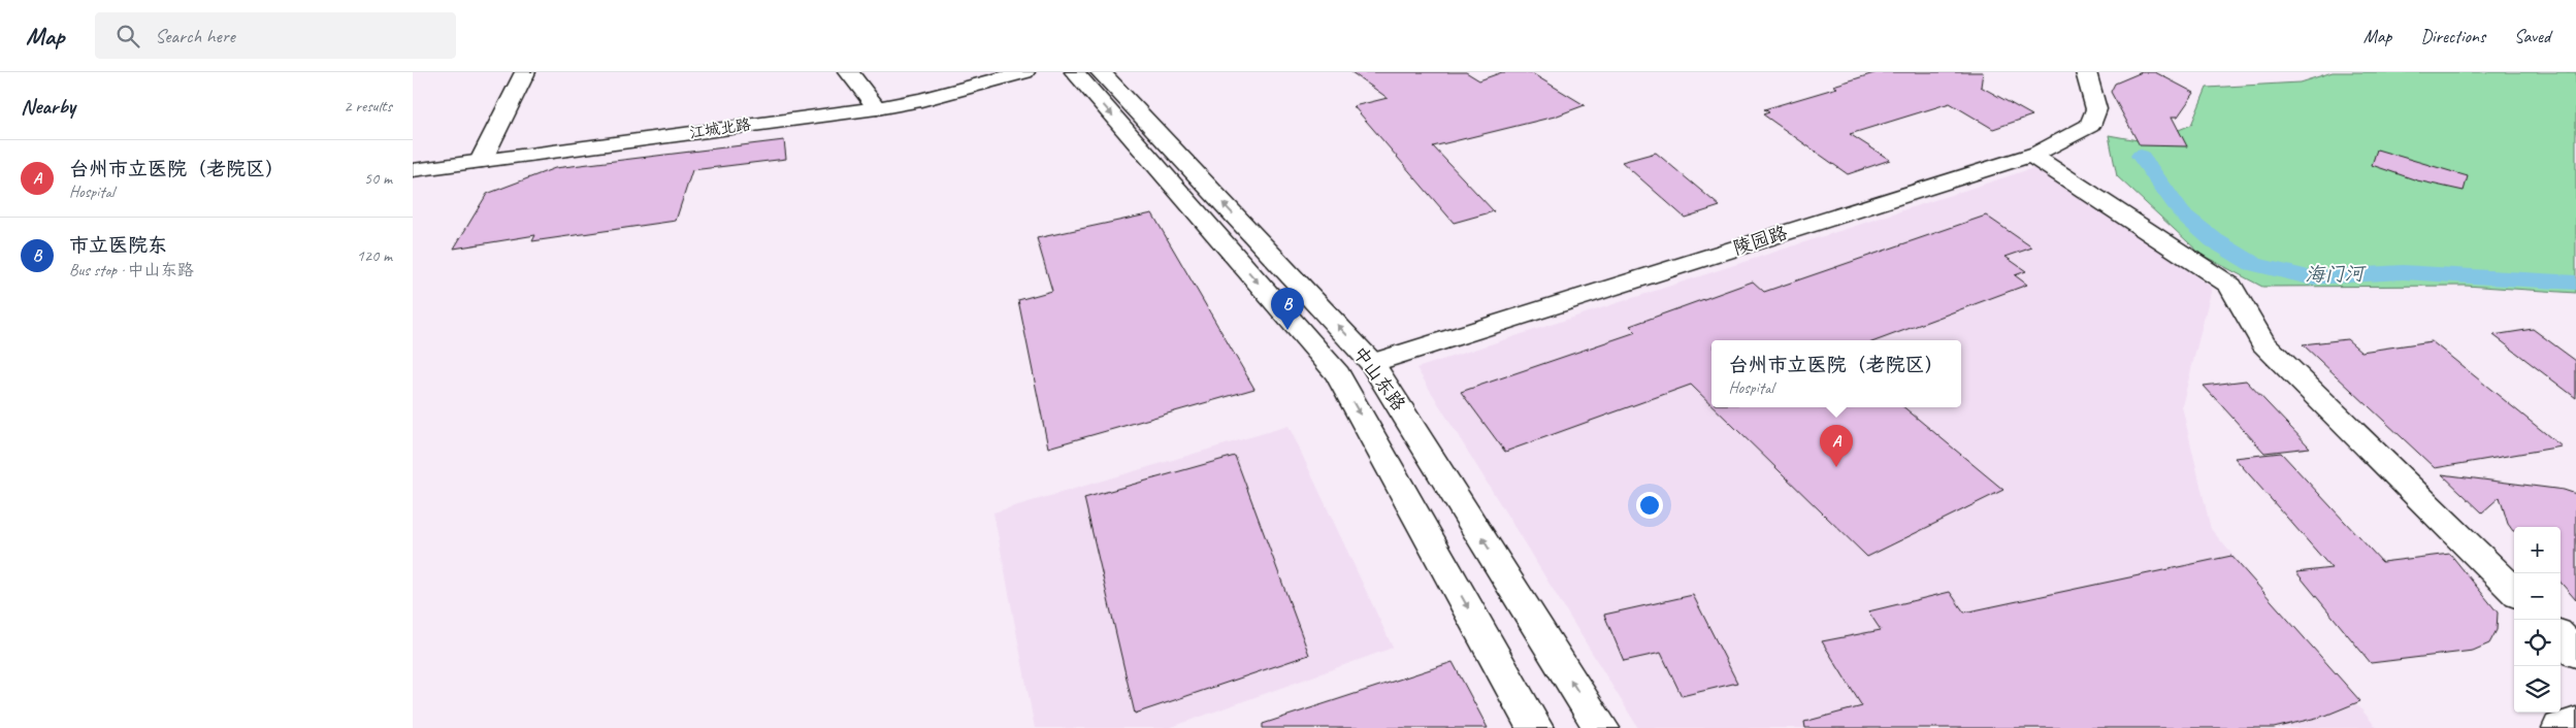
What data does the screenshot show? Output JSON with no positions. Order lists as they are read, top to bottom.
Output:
{
  "streets": {
    "main road": ["江城北路", "陵园路", "中山东路"]
  },
  "crossings": [
    ["陵园路", "中山东路"]
  ],
  "water": ["海门河"],
  "page": {
    "header": "Map",
    "search": "Search here",
    "nav": ["Map", "Directions", "Saved"],
    "heading": ["Nearby", "2 results"],
    "list": [
      {
        "mark": "A",
        "name": "台州市立医院（老院区）",
        "note": "Hospital",
        "value": "50 m"
      },
      {
        "mark": "B",
        "name": "市立医院东",
        "note": "Bus stop · 中山东路",
        "value": "120 m"
      }
    ],
    "pins": ["B", "A"],
    "popup": ["台州市立医院（老院区）", "Hospital"],
    "map_buttons": ["+", "−"]
  }
}
